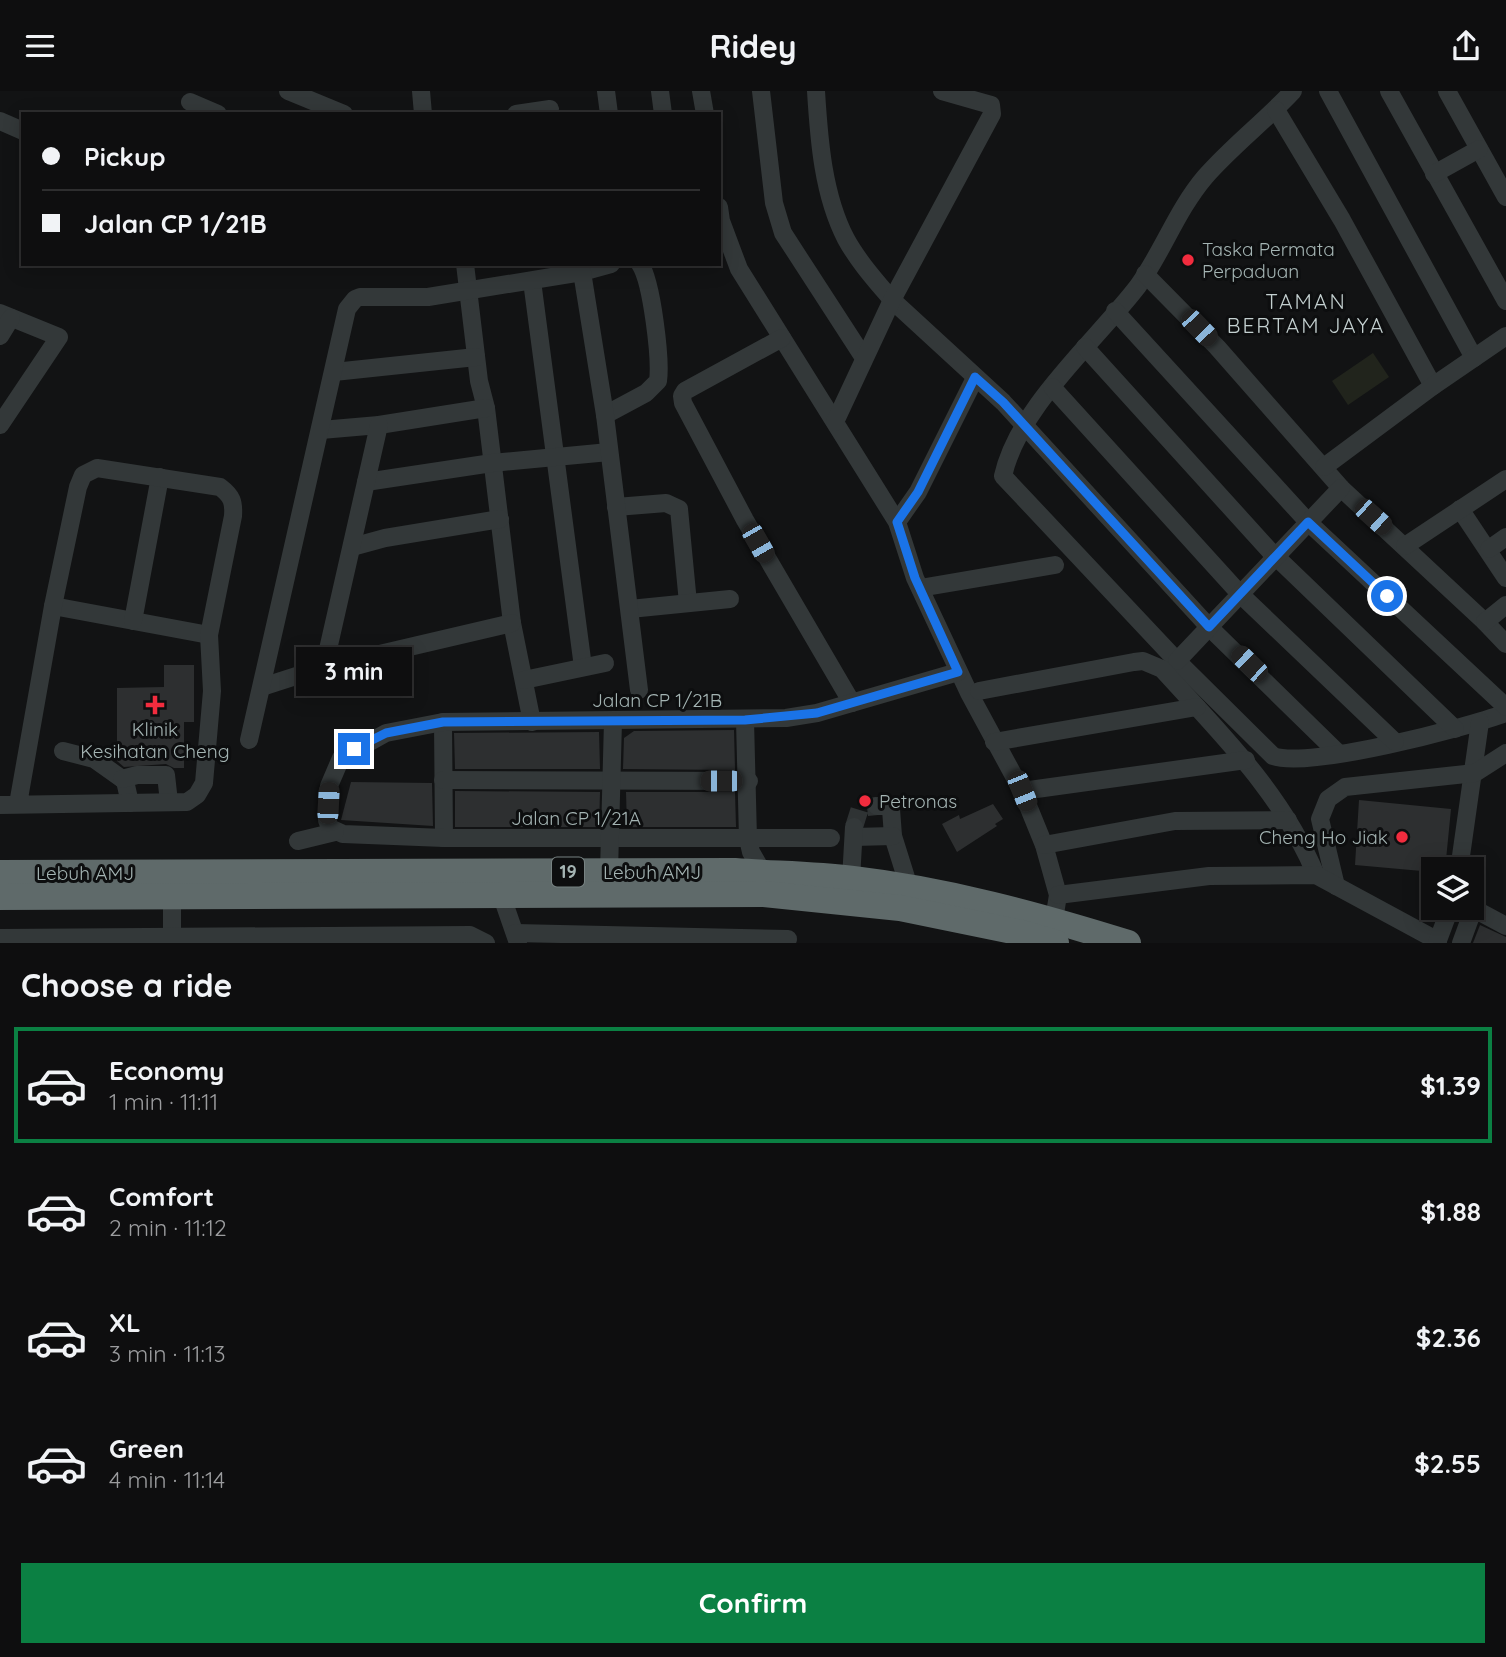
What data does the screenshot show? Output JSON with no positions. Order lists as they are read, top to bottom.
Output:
{
  "streets": {
    "highway": ["19", "Lebuh AMJ"],
    "street": ["Jalan CP 1/21B", "Jalan CP 1/21A"]
  },
  "crossings": [
    ["Jalan CP 1/21B", "Jalan CP 1/21A"]
  ],
  "districts": ["TAMAN BERTAM JAYA"],
  "places": {
    "other": ["Taska Permata Perpaduan", "Petronas", "Cheng Ho Jiak"],
    "health": ["Klinik Kesihatan Cheng"]
  },
  "page": {
    "header": "Ridey",
    "banner": ["Pickup", "Jalan CP 1/21B"],
    "bubble": "3 min",
    "heading": "Choose a ride",
    "list": [
      {
        "name": "Economy",
        "note": "1 min · 11:11",
        "value": "$1.39"
      },
      {
        "name": "Comfort",
        "note": "2 min · 11:12",
        "value": "$1.88"
      },
      {
        "name": "XL",
        "note": "3 min · 11:13",
        "value": "$2.36"
      },
      {
        "name": "Green",
        "note": "4 min · 11:14",
        "value": "$2.55"
      }
    ],
    "buttons": "Confirm"
  }
}
